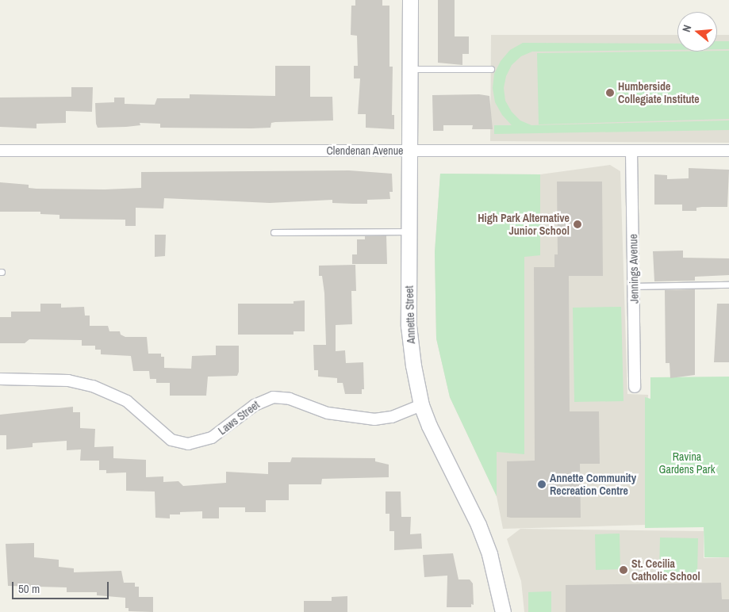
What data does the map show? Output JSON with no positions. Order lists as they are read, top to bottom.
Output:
{
  "streets": {
    "street": [
      "Clendenan Avenue",
      "Jennings Avenue",
      "Annette Street",
      "Laws Street"
    ]
  },
  "crossings": [
    ["Clendenan Avenue", "Jennings Avenue"],
    ["Clendenan Avenue", "Annette Street"],
    ["Annette Street", "Laws Street"]
  ],
  "parks": ["Ravina Gardens Park"],
  "places": [
    "Humberside Collegiate Institute",
    "High Park Alternative Junior School",
    "Annette Community Recreation Centre",
    "St. Cecilia Catholic School"
  ],
  "scale_bar": "50 m",
  "north": "left"
}
